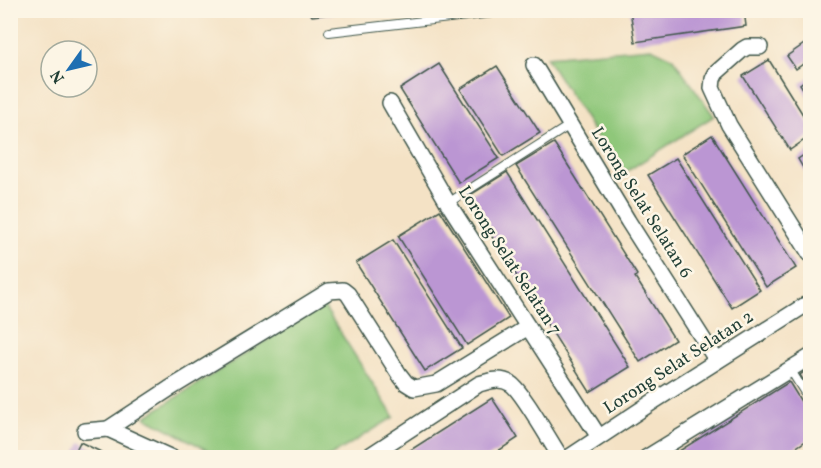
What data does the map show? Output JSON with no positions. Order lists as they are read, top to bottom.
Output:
{
  "streets": {
    "street": ["Lorong Selat Selatan 6", "Lorong Selat Selatan 7", "Lorong Selat Selatan 2"]
  },
  "crossings": [
    ["Lorong Selat Selatan 6", "Lorong Selat Selatan 2"],
    ["Lorong Selat Selatan 7", "Lorong Selat Selatan 2"]
  ],
  "north": "bottom left"
}
